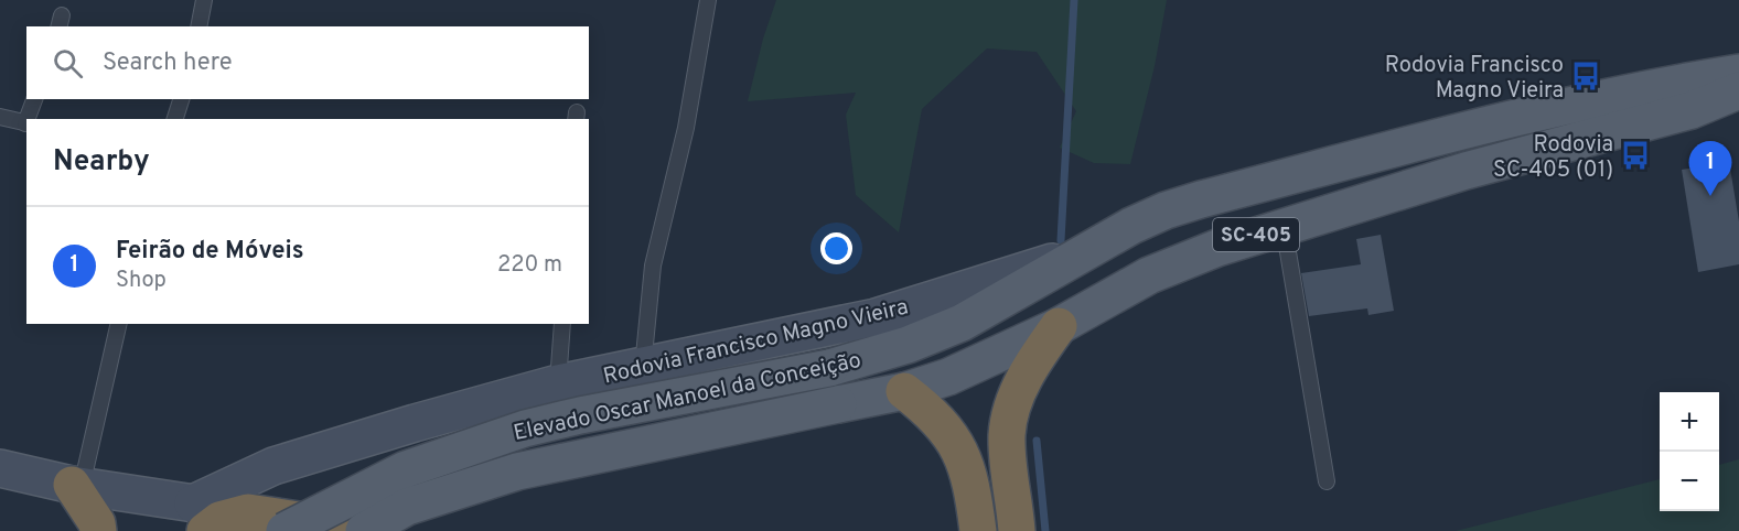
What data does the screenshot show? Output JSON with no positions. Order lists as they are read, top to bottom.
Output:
{
  "streets": {
    "main road": ["SC-405", "Rodovia Francisco Magno Vieira", "Elevado Oscar Manoel da Conceição"]
  },
  "crossings": [
    ["SC-405", "Elevado Oscar Manoel da Conceição"],
    ["Rodovia Francisco Magno Vieira", "Elevado Oscar Manoel da Conceição"]
  ],
  "places": {
    "bus stop": ["Rodovia Francisco Magno Vieira", "Rodovia SC-405 (01)"]
  },
  "page": {
    "search": "Search here",
    "heading": "Nearby",
    "pins": "1",
    "list": [
      {
        "mark": "1",
        "name": "Feirão de Móveis",
        "note": "Shop",
        "value": "220 m"
      }
    ],
    "map_buttons": ["+", "−"]
  }
}
